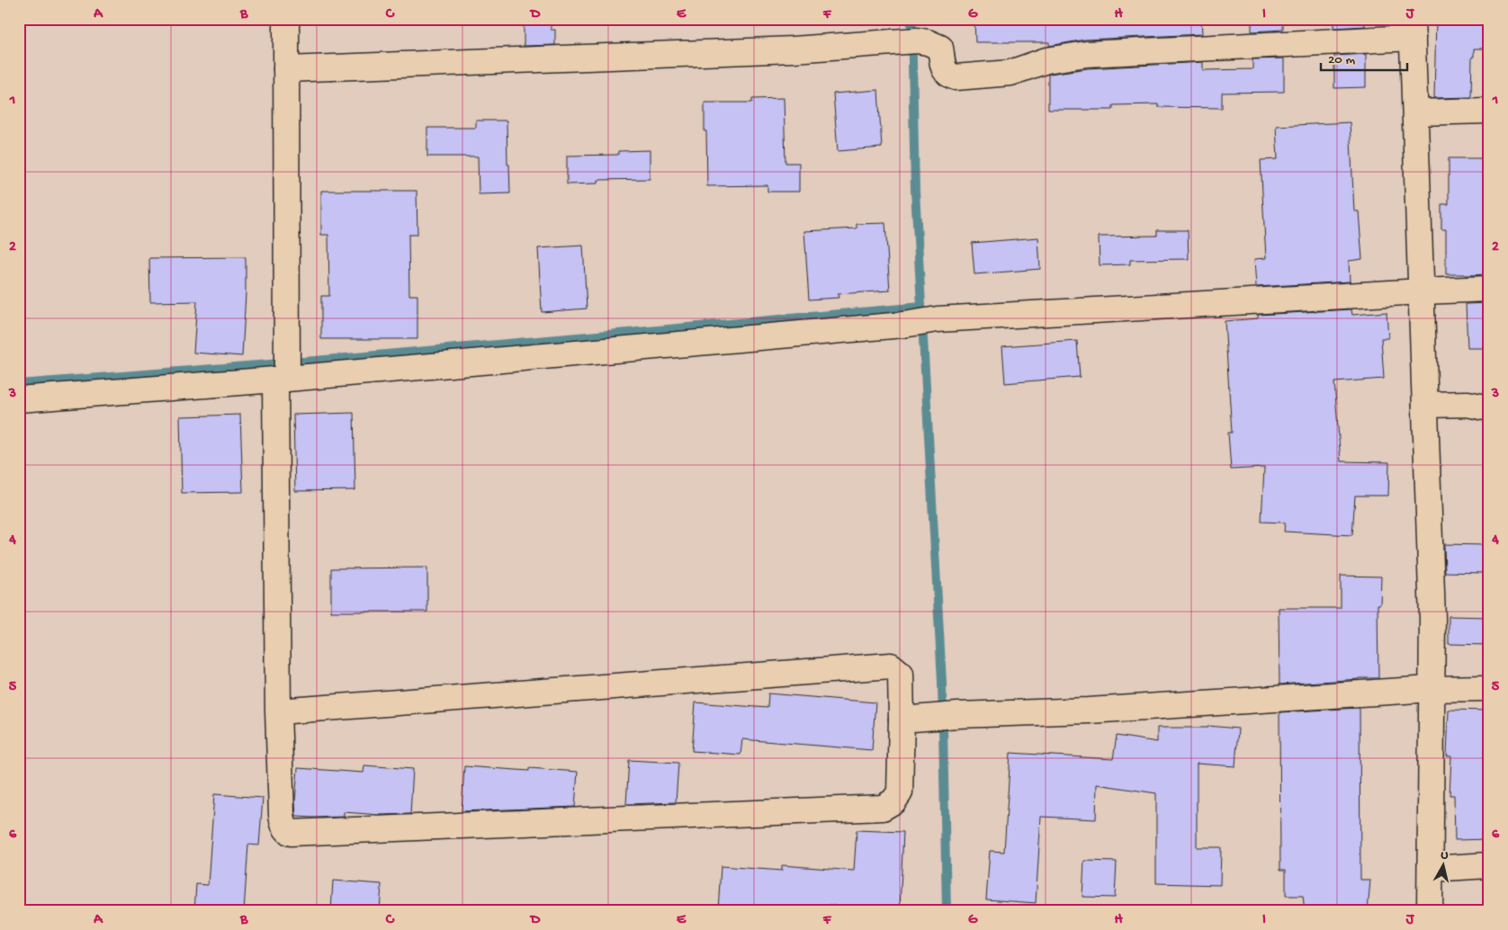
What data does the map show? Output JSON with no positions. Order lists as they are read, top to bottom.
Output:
{
  "scale_bar": "20 m",
  "north": "top",
  "grid": {
    "columns": [
      "A",
      "B",
      "C",
      "D",
      "E",
      "F",
      "G",
      "H",
      "I",
      "J"
    ],
    "rows": [
      "1",
      "2",
      "3",
      "4",
      "5",
      "6"
    ]
  }
}
